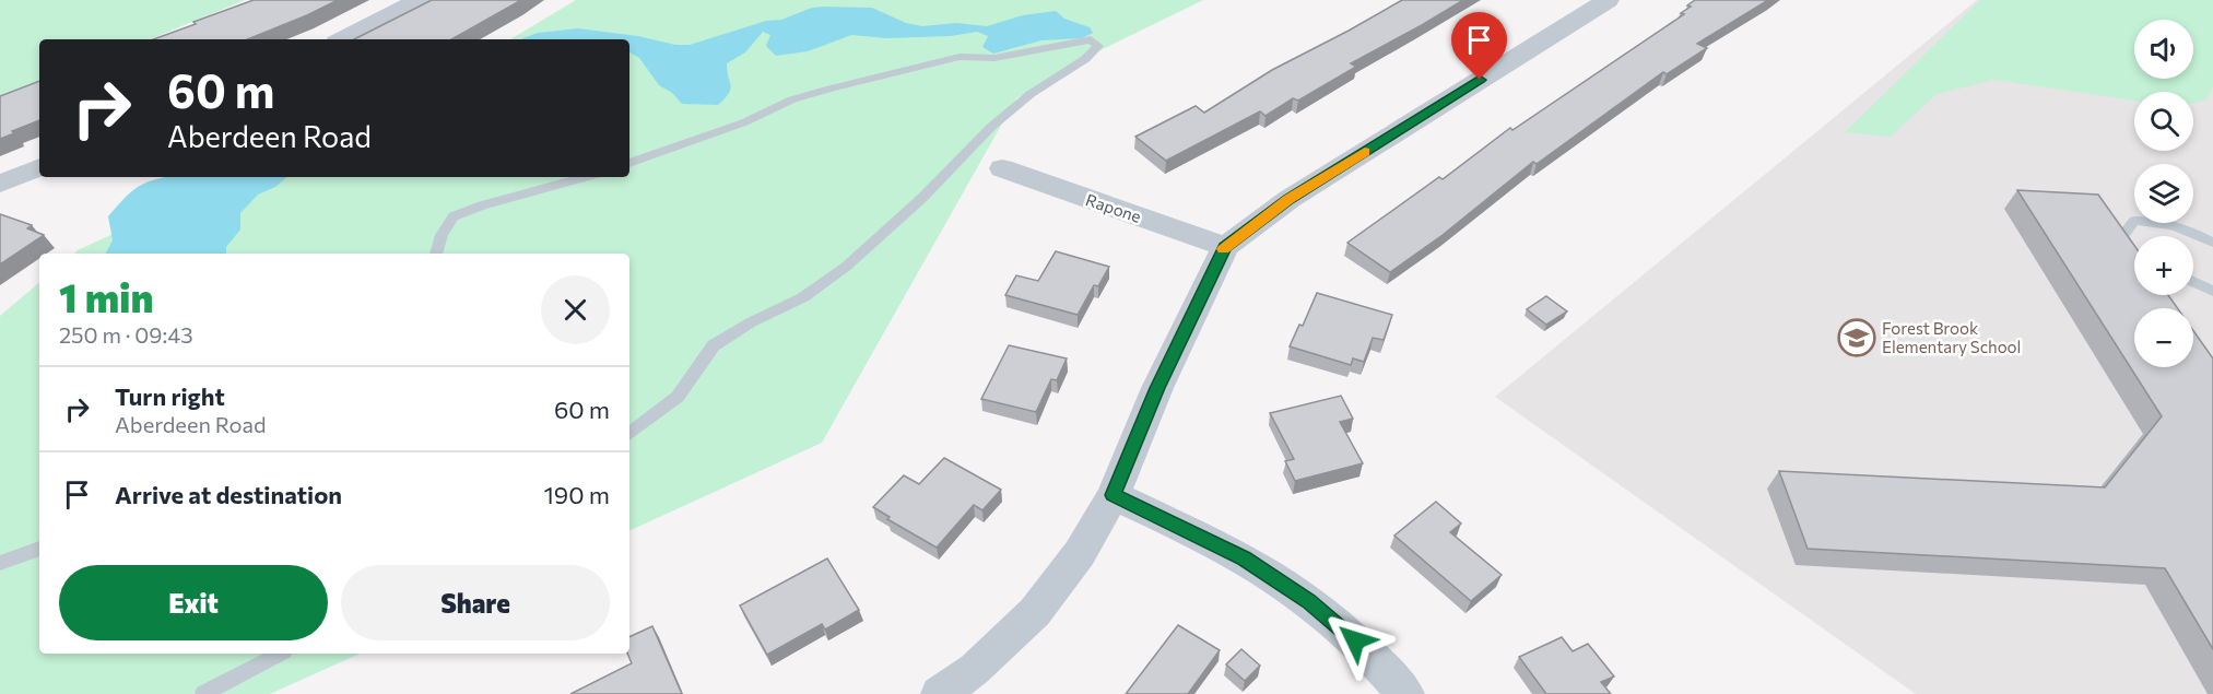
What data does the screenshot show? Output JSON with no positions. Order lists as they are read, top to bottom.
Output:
{
  "streets": {
    "street": ["Rapone"]
  },
  "places": {
    "school or university": ["Forest Brook Elementary School"]
  },
  "page": {
    "map_buttons": ["+", "−"],
    "turn": ["60 m", "Aberdeen Road"],
    "heading": ["1 min", "250 m · 09:43"],
    "list": [
      {
        "name": "Turn right",
        "note": "Aberdeen Road",
        "value": "60 m"
      },
      {
        "name": "Arrive at destination",
        "value": "190 m"
      }
    ],
    "buttons": ["Exit", "Share"]
  }
}
